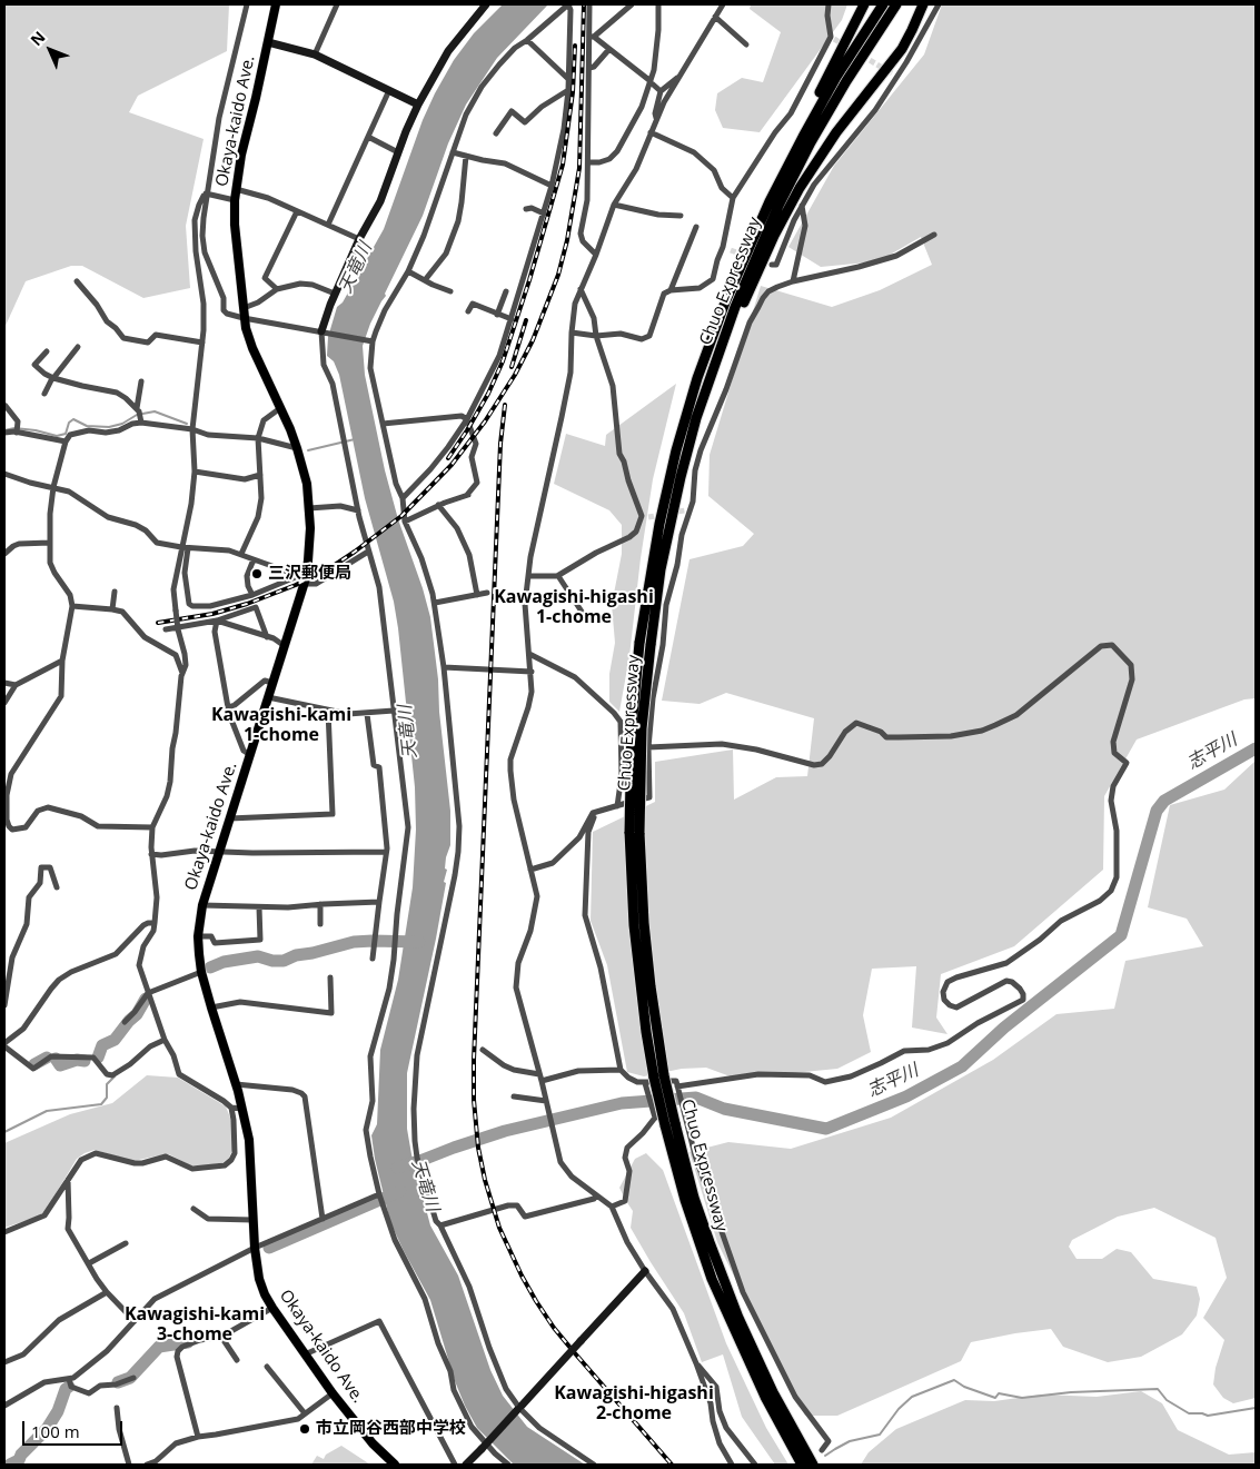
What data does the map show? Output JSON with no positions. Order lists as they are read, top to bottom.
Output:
{
  "streets": {
    "highway": ["Chuo Expressway"],
    "main road": ["Okaya-kaido Ave."]
  },
  "districts": [
    "Kawagishi-higashi 1-chome",
    "Kawagishi-kami 1-chome",
    "Kawagishi-kami 3-chome",
    "Kawagishi-higashi 2-chome"
  ],
  "water": ["天竜川", "志平川"],
  "places": ["三沢郵便局", "市立岡谷西部中学校"],
  "scale_bar": "100 m",
  "north": "top left"
}
